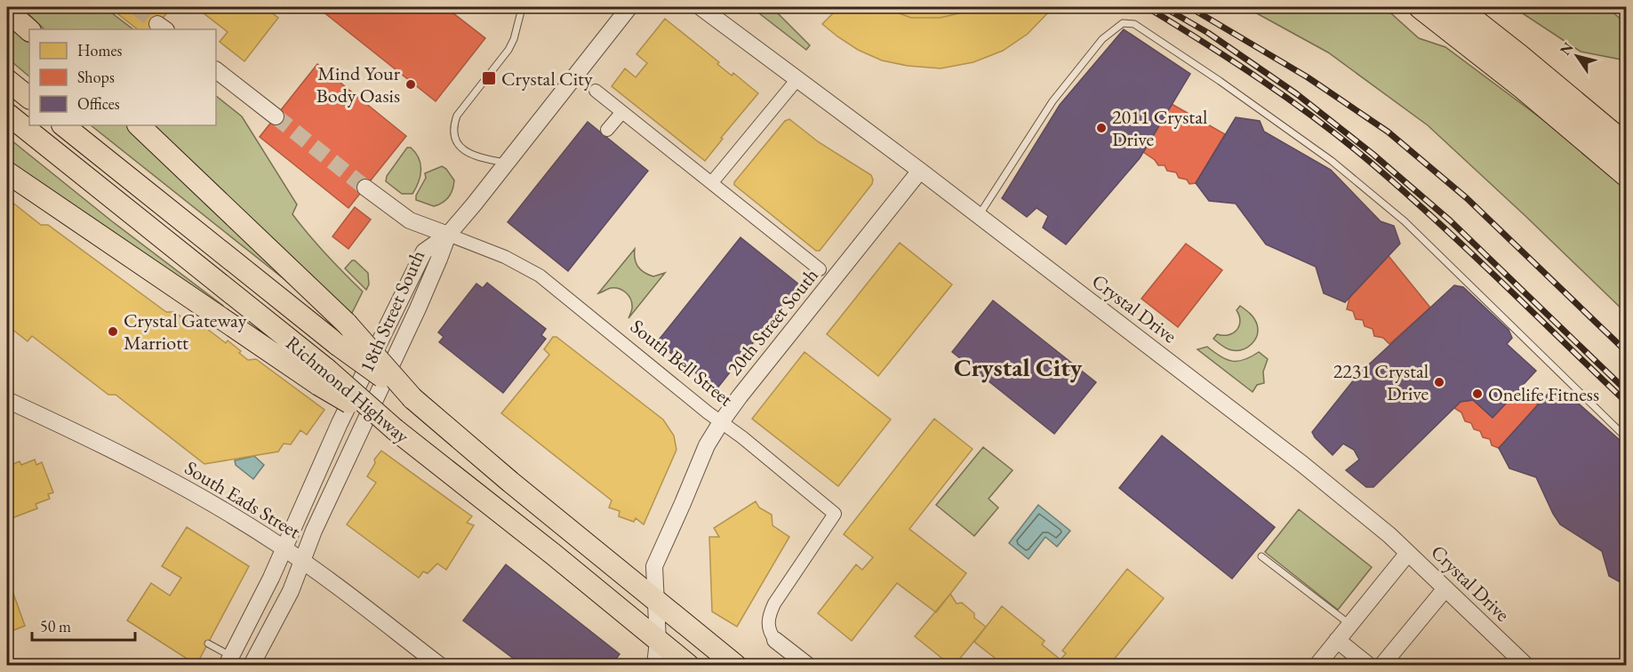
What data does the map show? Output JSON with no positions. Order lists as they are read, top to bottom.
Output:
{
  "streets": {
    "highway": ["Richmond Highway"],
    "street": [
      "Crystal Drive",
      "18th Street South",
      "20th Street South",
      "South Bell Street",
      "South Eads Street"
    ]
  },
  "crossings": [
    ["Crystal Drive", "20th Street South"],
    ["18th Street South", "South Bell Street"],
    ["18th Street South", "South Eads Street"],
    ["20th Street South", "South Bell Street"],
    ["20th Street South", "Richmond Highway"]
  ],
  "districts": ["Crystal City"],
  "places": {
    "transit": ["Crystal City"],
    "other": [
      "Mind Your Body Oasis",
      "2011 Crystal Drive",
      "Crystal Gateway Marriott",
      "2231 Crystal Drive",
      "Onelife Fitness"
    ]
  },
  "legend": ["Homes", "Shops", "Offices"],
  "scale_bar": "50 m",
  "north": "top left"
}
